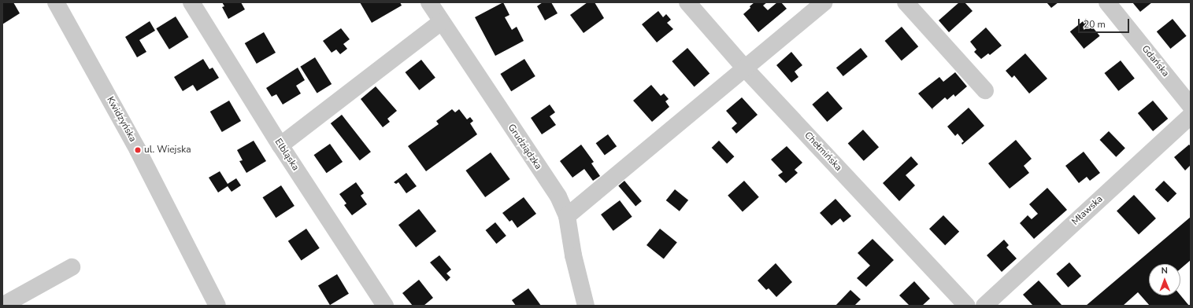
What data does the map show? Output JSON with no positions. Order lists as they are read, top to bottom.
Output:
{
  "streets": {
    "street": [
      "Gdańska",
      "Kwidzyńska",
      "Grudziądzka",
      "Chełmińska",
      "Elbląska",
      "Mławska"
    ]
  },
  "places": ["ul. Wiejska"],
  "scale_bar": "20 m",
  "north": "top"
}
